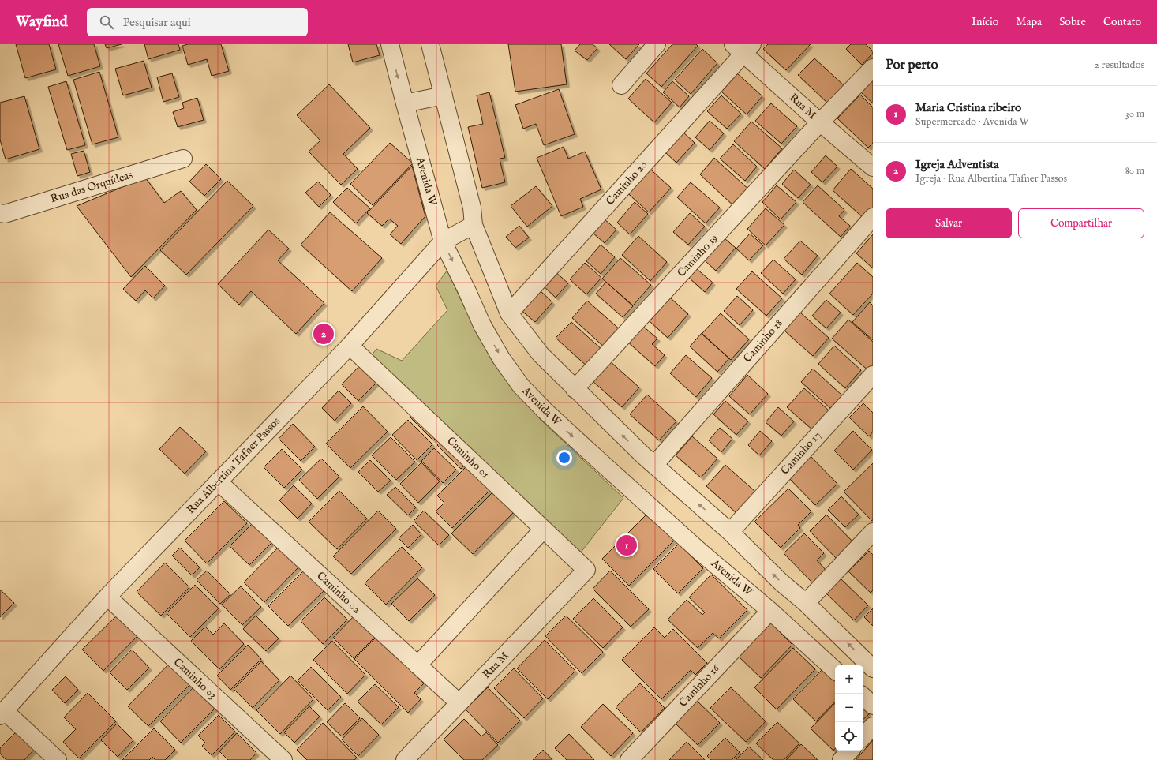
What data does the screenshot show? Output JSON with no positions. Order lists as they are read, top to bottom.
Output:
{
  "streets": {
    "street": [
      "Rua M",
      "Avenida W",
      "Caminho 20",
      "Rua das Orquídeas",
      "Caminho 19",
      "Caminho 18",
      "Caminho 17",
      "Caminho 01",
      "Rua Albertina Tafner Passos",
      "Caminho 02",
      "Caminho 03",
      "Caminho 16"
    ]
  },
  "crossings": [
    ["Rua M", "Caminho 20"],
    ["Rua M", "Caminho 19"],
    ["Rua M", "Caminho 01"],
    ["Rua M", "Caminho 02"],
    ["Avenida W", "Rua Albertina Tafner Passos"],
    ["Avenida W", "Caminho 16"],
    ["Caminho 01", "Rua Albertina Tafner Passos"],
    ["Rua Albertina Tafner Passos", "Caminho 02"],
    ["Rua Albertina Tafner Passos", "Caminho 03"]
  ],
  "page": {
    "header": "Wayfind",
    "search": "Pesquisar aqui",
    "nav": [
      "Início",
      "Mapa",
      "Sobre",
      "Contato"
    ],
    "heading": ["Por perto", "2 resultados"],
    "list": [
      {
        "mark": "1",
        "name": "Maria Cristina ribeiro",
        "note": "Supermercado · Avenida W",
        "value": "30 m"
      },
      {
        "mark": "2",
        "name": "Igreja Adventista",
        "note": "Igreja · Rua Albertina Tafner Passos",
        "value": "80 m"
      }
    ],
    "buttons": ["Salvar", "Compartilhar"],
    "pins": ["2", "1"],
    "map_buttons": ["+", "−"]
  }
}
